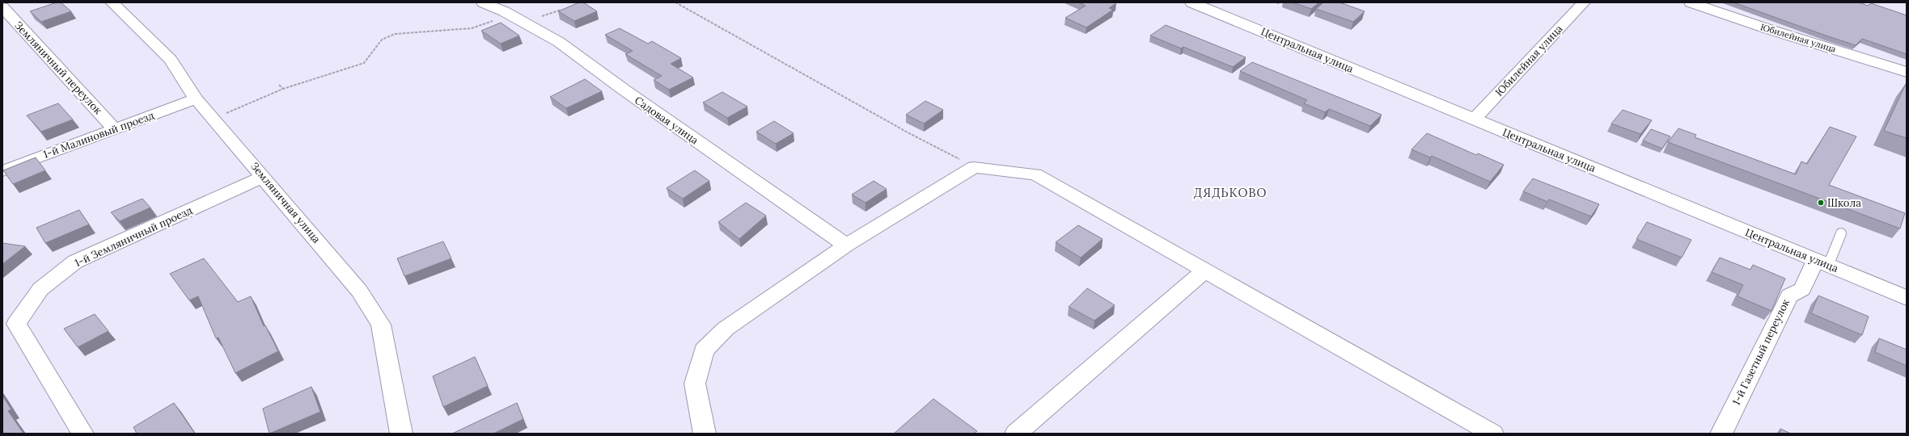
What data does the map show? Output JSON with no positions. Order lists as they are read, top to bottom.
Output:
{
  "streets": {
    "street": [
      "Юбилейная улица",
      "Центральная улица",
      "Земляничный переулок",
      "Садовая улица",
      "1-й Малиновый проезд",
      "Земляничная улица",
      "1-й Земляничный проезд",
      "1-й Газетный переулок"
    ]
  },
  "crossings": [
    ["Юбилейная улица", "Центральная улица"],
    ["Центральная улица", "1-й Газетный переулок"],
    ["Земляничный переулок", "1-й Малиновый проезд"],
    ["1-й Малиновый проезд", "Земляничная улица"],
    ["Земляничная улица", "1-й Земляничный проезд"]
  ],
  "districts": ["ДЯДЬКОВО"],
  "places": ["Школа"]
}
